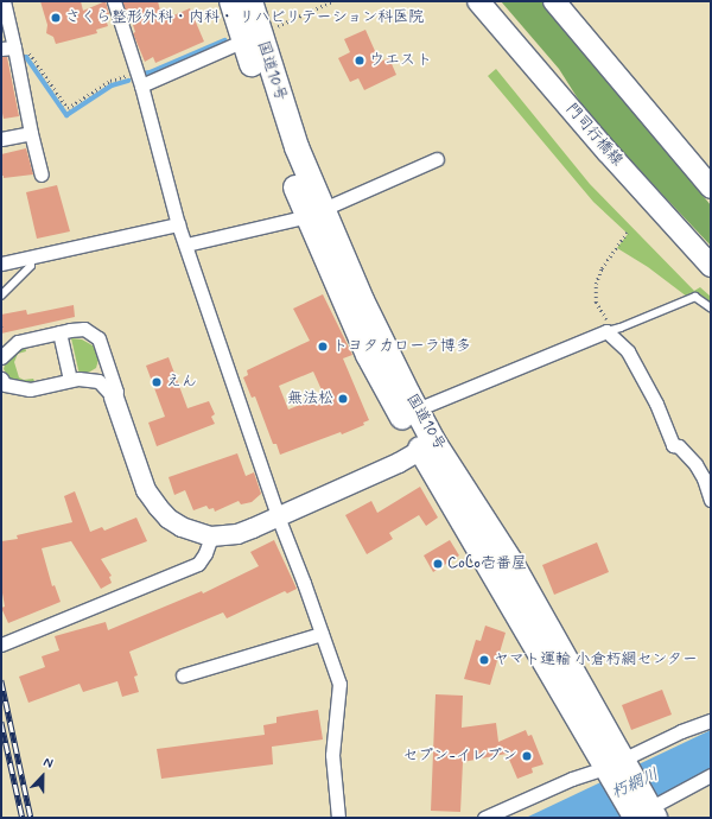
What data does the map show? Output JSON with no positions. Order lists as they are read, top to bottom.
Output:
{
  "streets": {
    "highway": ["国道10号"],
    "main road": ["門司行橋線"]
  },
  "water": ["朽網川"],
  "places": [
    "さくら整形外科・内科・ リハビリテーション科医院",
    "ウエスト",
    "トヨタカローラ博多",
    "えん",
    "無法松",
    "CoCo壱番屋",
    "ヤマト運輸 小倉朽網センター",
    "セブン-イレブン"
  ],
  "north": "top"
}
